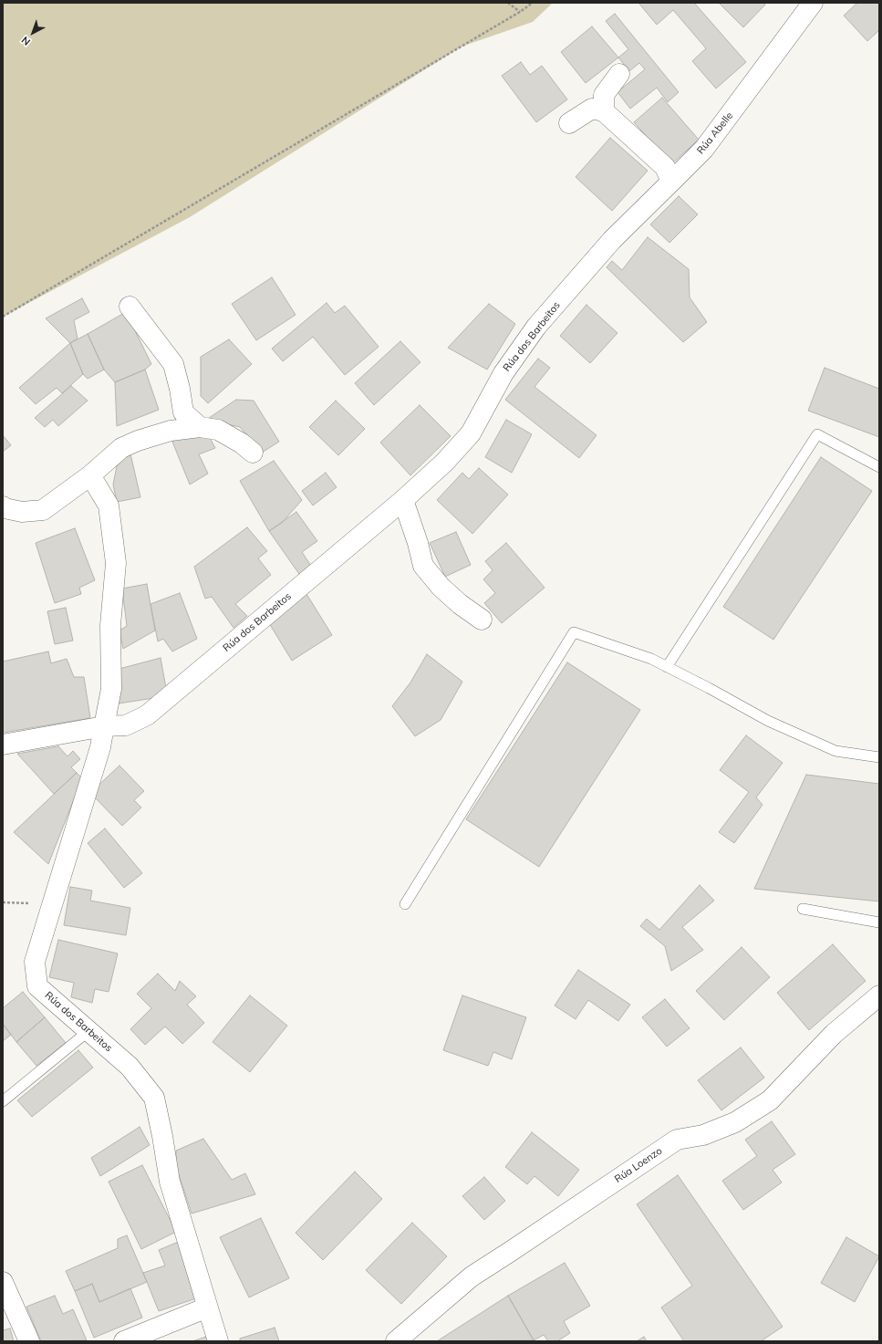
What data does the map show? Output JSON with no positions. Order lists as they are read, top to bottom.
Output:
{
  "streets": {
    "street": ["Rúa Abelle", "Rúa dos Barbeitos", "Rúa Loenzo"]
  },
  "crossings": [
    ["Rúa Abelle", "Rúa dos Barbeitos"]
  ],
  "north": "bottom left"
}
